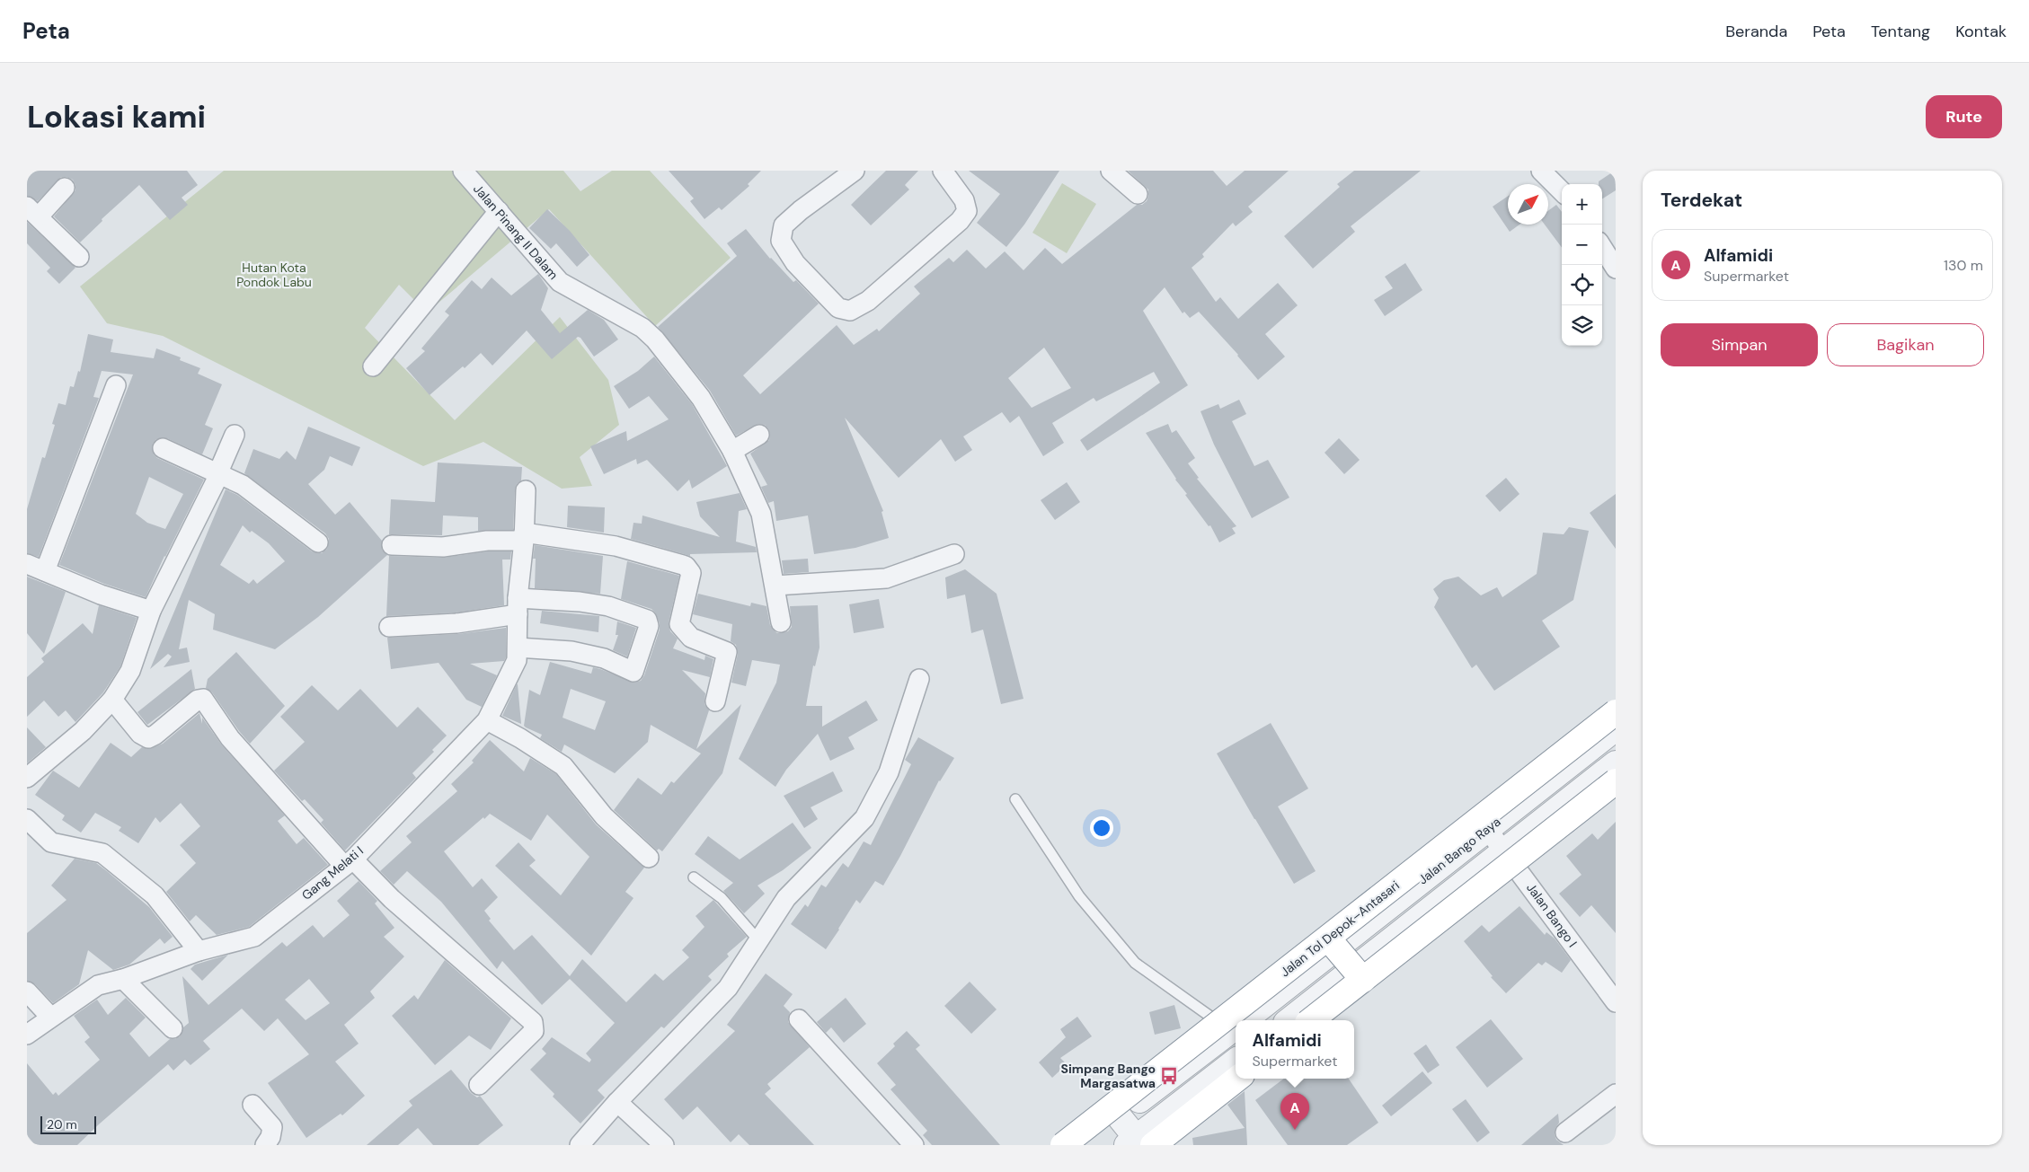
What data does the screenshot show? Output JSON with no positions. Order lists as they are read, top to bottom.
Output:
{
  "streets": {
    "highway": ["Jalan Tol Depok–Antasari"],
    "street": [
      "Jalan Pinang II Dalam",
      "Jalan Bango Raya",
      "Gang Melati I",
      "Jalan Bango I"
    ]
  },
  "crossings": [
    ["Jalan Bango Raya", "Jalan Bango I"],
    ["Jalan Bango Raya", "Jalan Tol Depok–Antasari"]
  ],
  "parks": ["Hutan Kota Pondok Labu"],
  "places": {
    "bus stop": ["Simpang Bango Margasatwa"]
  },
  "scale_bar": "20 m",
  "north": "top right",
  "page": {
    "header": "Peta",
    "nav": [
      "Beranda",
      "Peta",
      "Tentang",
      "Kontak"
    ],
    "buttons": [
      "Rute",
      ["Simpan", "Bagikan"]
    ],
    "title": "Lokasi kami",
    "heading": "Terdekat",
    "map_buttons": ["+", "−"],
    "list": [
      {
        "mark": "A",
        "name": "Alfamidi",
        "note": "Supermarket",
        "value": "130 m"
      }
    ],
    "popup": ["Alfamidi", "Supermarket"],
    "pins": "A",
    "scale": "20 m"
  }
}
